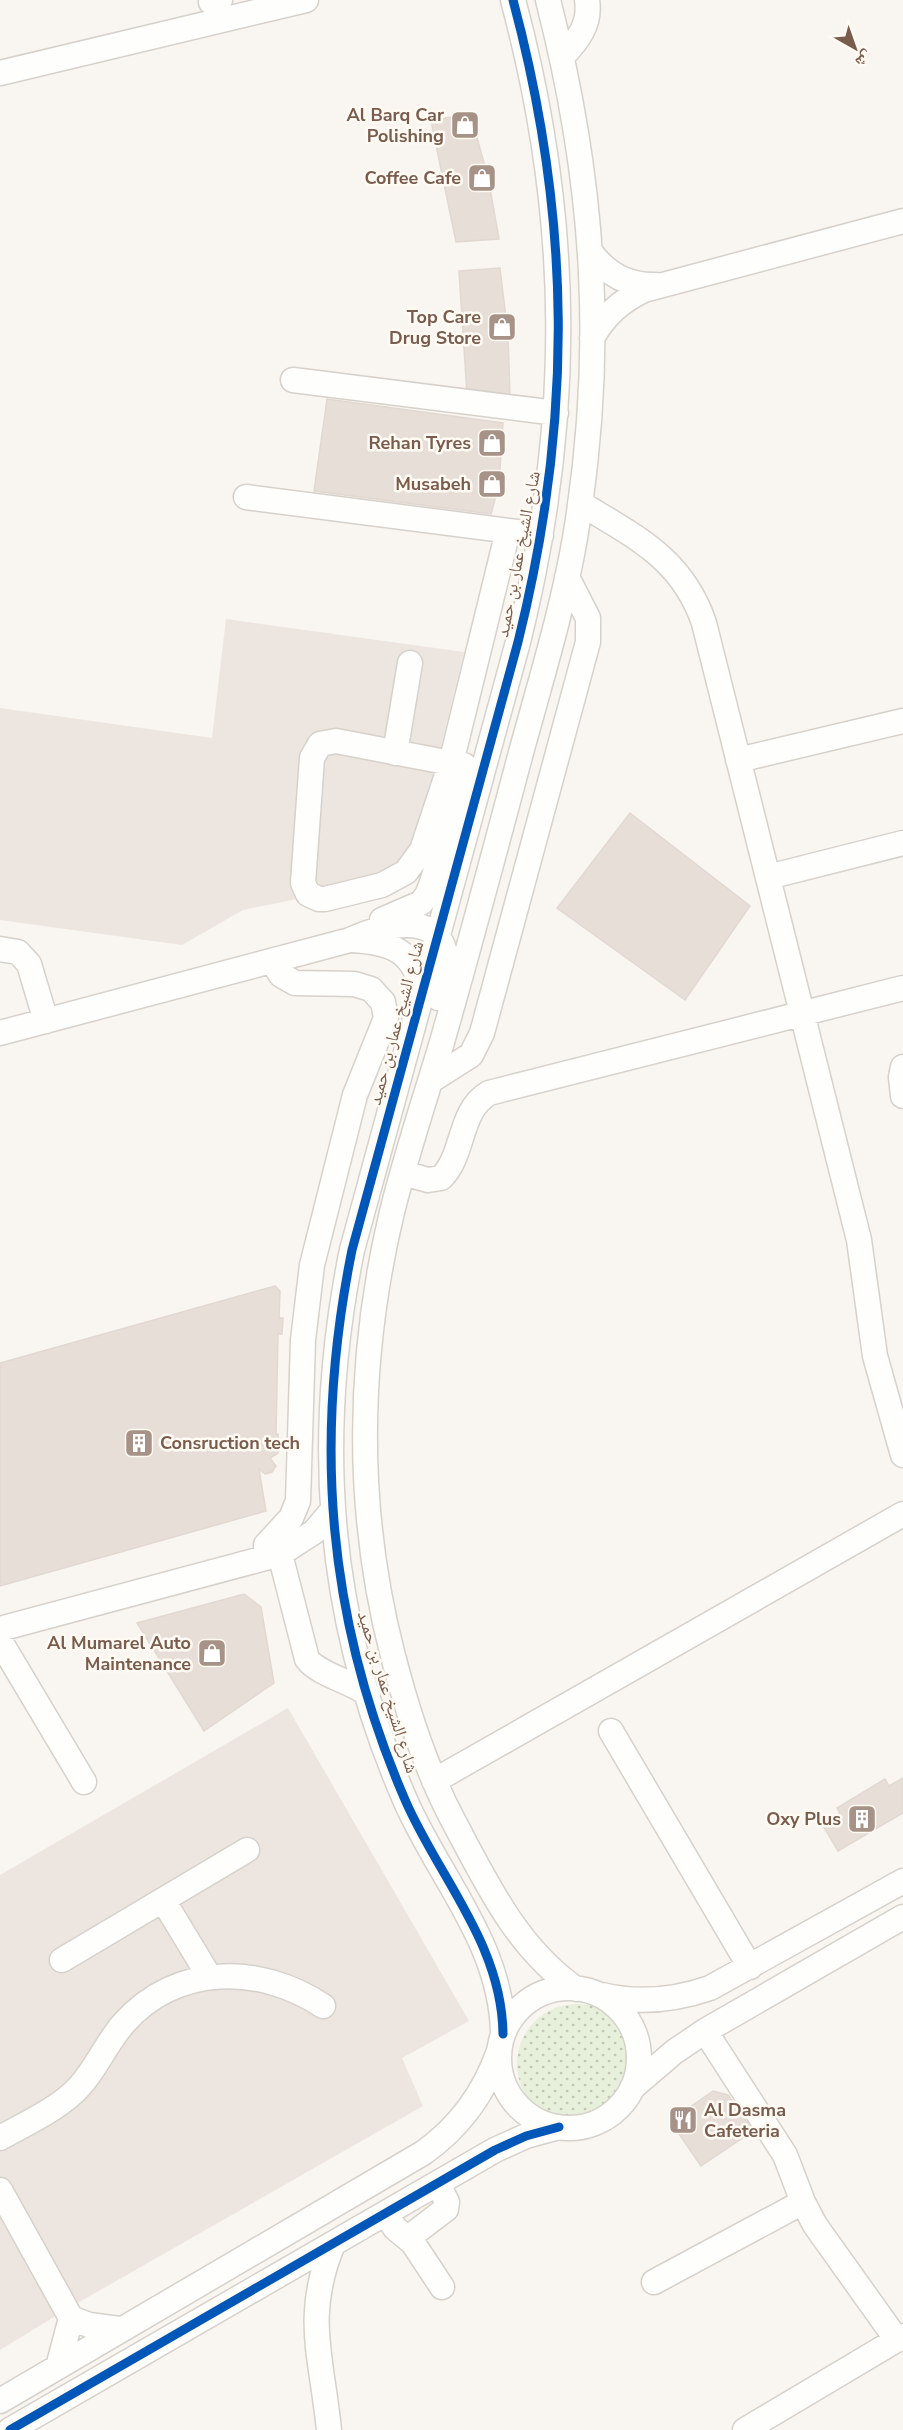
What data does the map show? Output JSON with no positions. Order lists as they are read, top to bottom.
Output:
{
  "streets": {
    "street": ["شارع الشيخ عمار بن حميد"]
  },
  "places": {
    "shop": [
      "Al Barq Car Polishing",
      "Coffee Cafe",
      "Top Care Drug Store",
      "Rehan Tyres",
      "Musabeh",
      "Al Mumarel Auto Maintenance"
    ],
    "building": ["Consruction tech", "Oxy Plus"],
    "restaurant": ["Al Dasma Cafeteria"]
  },
  "north": "bottom right"
}
